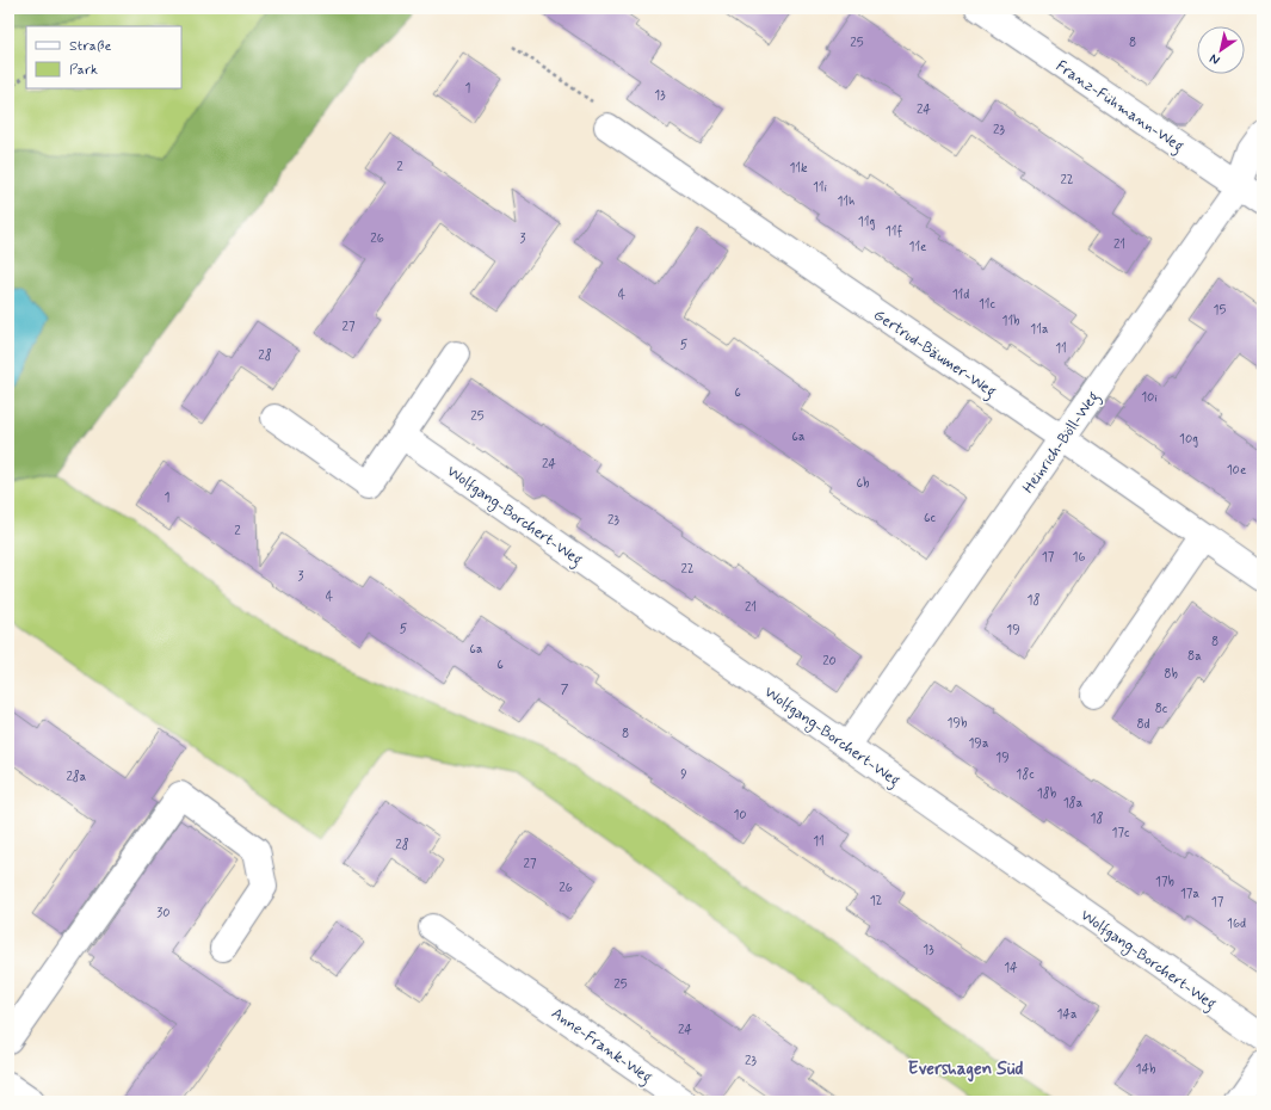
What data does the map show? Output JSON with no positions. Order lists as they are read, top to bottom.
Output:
{
  "streets": {
    "street": [
      "Franz-Fühmann-Weg",
      "Gertrud-Bäumer-Weg",
      "Heinrich-Böll-Weg",
      "Wolfgang-Borchert-Weg",
      "Anne-Frank-Weg"
    ]
  },
  "crossings": [
    ["Franz-Fühmann-Weg", "Heinrich-Böll-Weg"],
    ["Gertrud-Bäumer-Weg", "Heinrich-Böll-Weg"],
    ["Heinrich-Böll-Weg", "Wolfgang-Borchert-Weg"]
  ],
  "districts": ["Evershagen Süd"],
  "house_numbers": [
    "25",
    "8",
    "1",
    "13",
    "24",
    "23",
    "2",
    "11k",
    "22",
    "11i",
    "11h",
    "11g",
    "11f",
    "26",
    "3",
    "21",
    "11e",
    "4",
    "11d",
    "11c",
    "15",
    "11b",
    "27",
    "11a",
    "5",
    "11",
    "28",
    "6",
    "10i",
    "25",
    "6a",
    "10g",
    "24",
    "10e",
    "6b",
    "1",
    "6c",
    "23",
    "2",
    "17",
    "16",
    "22",
    "3",
    "4",
    "18",
    "21",
    "5",
    "19",
    "8",
    "6a",
    "8a",
    "20",
    "6",
    "8b",
    "7",
    "8c",
    "19b",
    "8d",
    "8",
    "19a",
    "19",
    "9",
    "18c",
    "28a",
    "18b",
    "18a",
    "10",
    "18",
    "17c",
    "11",
    "28",
    "27",
    "17b",
    "26",
    "17a",
    "12",
    "17",
    "30",
    "16d",
    "13",
    "14",
    "25",
    "14a",
    "24",
    "23",
    "14b"
  ],
  "legend": ["Straße", "Park"],
  "north": "bottom left"
}
